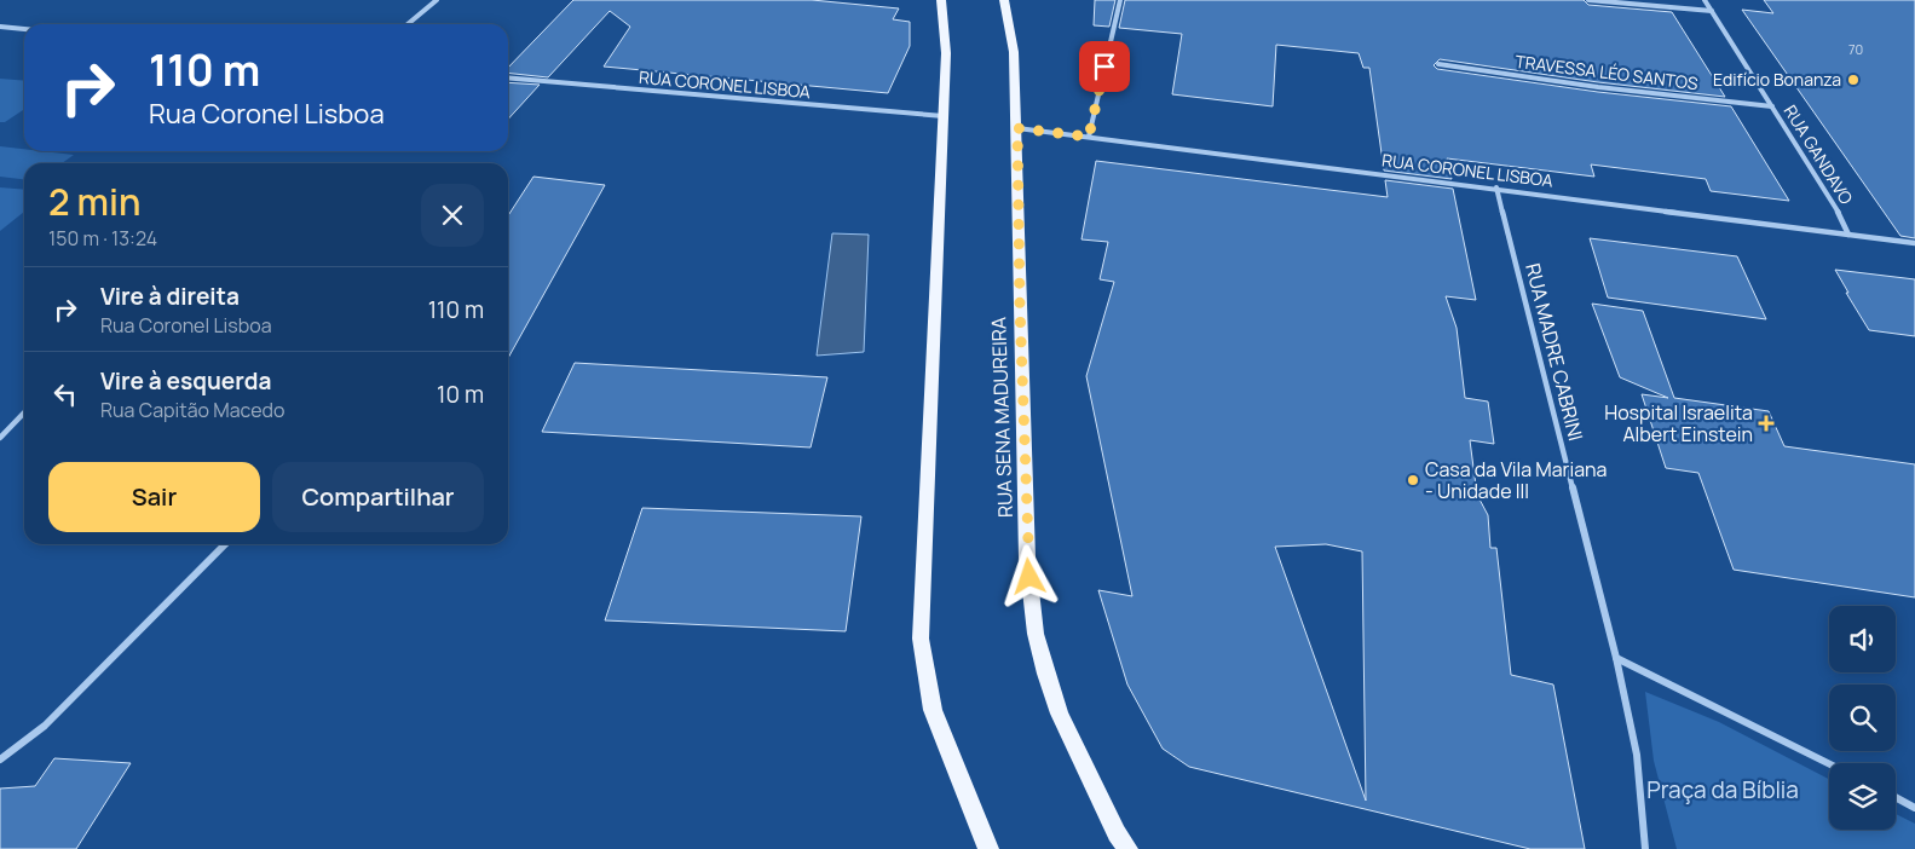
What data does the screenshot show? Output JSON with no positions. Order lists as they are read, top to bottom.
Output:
{
  "streets": {
    "main road": ["RUA SENA MADUREIRA"],
    "street": [
      "TRAVESSA LÉO SANTOS",
      "RUA CORONEL LISBOA",
      "RUA GANDAVO",
      "RUA MADRE CABRINI"
    ]
  },
  "crossings": [
    ["TRAVESSA LÉO SANTOS", "RUA GANDAVO"],
    ["RUA CORONEL LISBOA", "RUA GANDAVO"],
    ["RUA CORONEL LISBOA", "RUA MADRE CABRINI"],
    ["RUA CORONEL LISBOA", "RUA SENA MADUREIRA"]
  ],
  "parks": ["Praça da Bíblia"],
  "places": {
    "other": ["Edifício Bonanza", "Casa da Vila Mariana - Unidade III"],
    "health": ["Hospital Israelita Albert Einstein"]
  },
  "house_numbers": ["70"],
  "page": {
    "turn": ["110 m", "Rua Coronel Lisboa"],
    "heading": ["2 min", "150 m · 13:24"],
    "list": [
      {
        "name": "Vire à direita",
        "note": "Rua Coronel Lisboa",
        "value": "110 m"
      },
      {
        "name": "Vire à esquerda",
        "note": "Rua Capitão Macedo",
        "value": "10 m"
      }
    ],
    "buttons": ["Sair", "Compartilhar"]
  }
}
